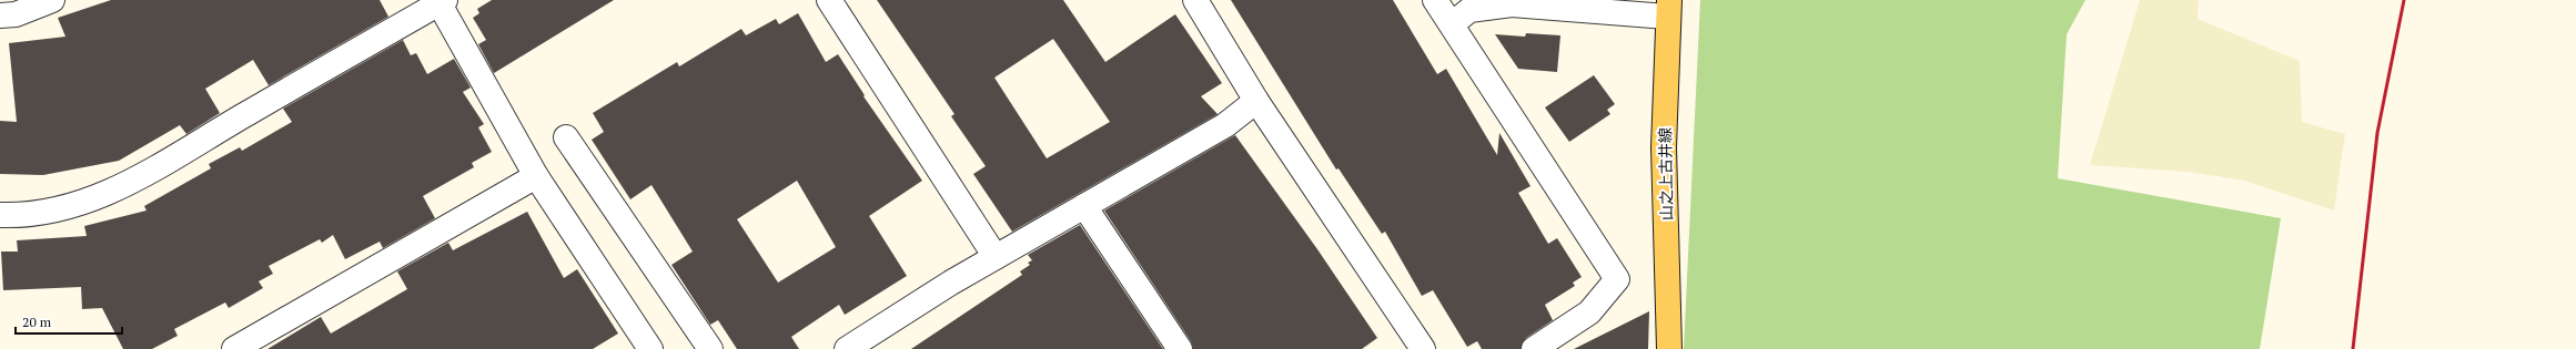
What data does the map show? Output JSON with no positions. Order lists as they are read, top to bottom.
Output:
{
  "streets": {
    "main road": ["山之上古井線"]
  },
  "scale_bar": "20 m"
}
